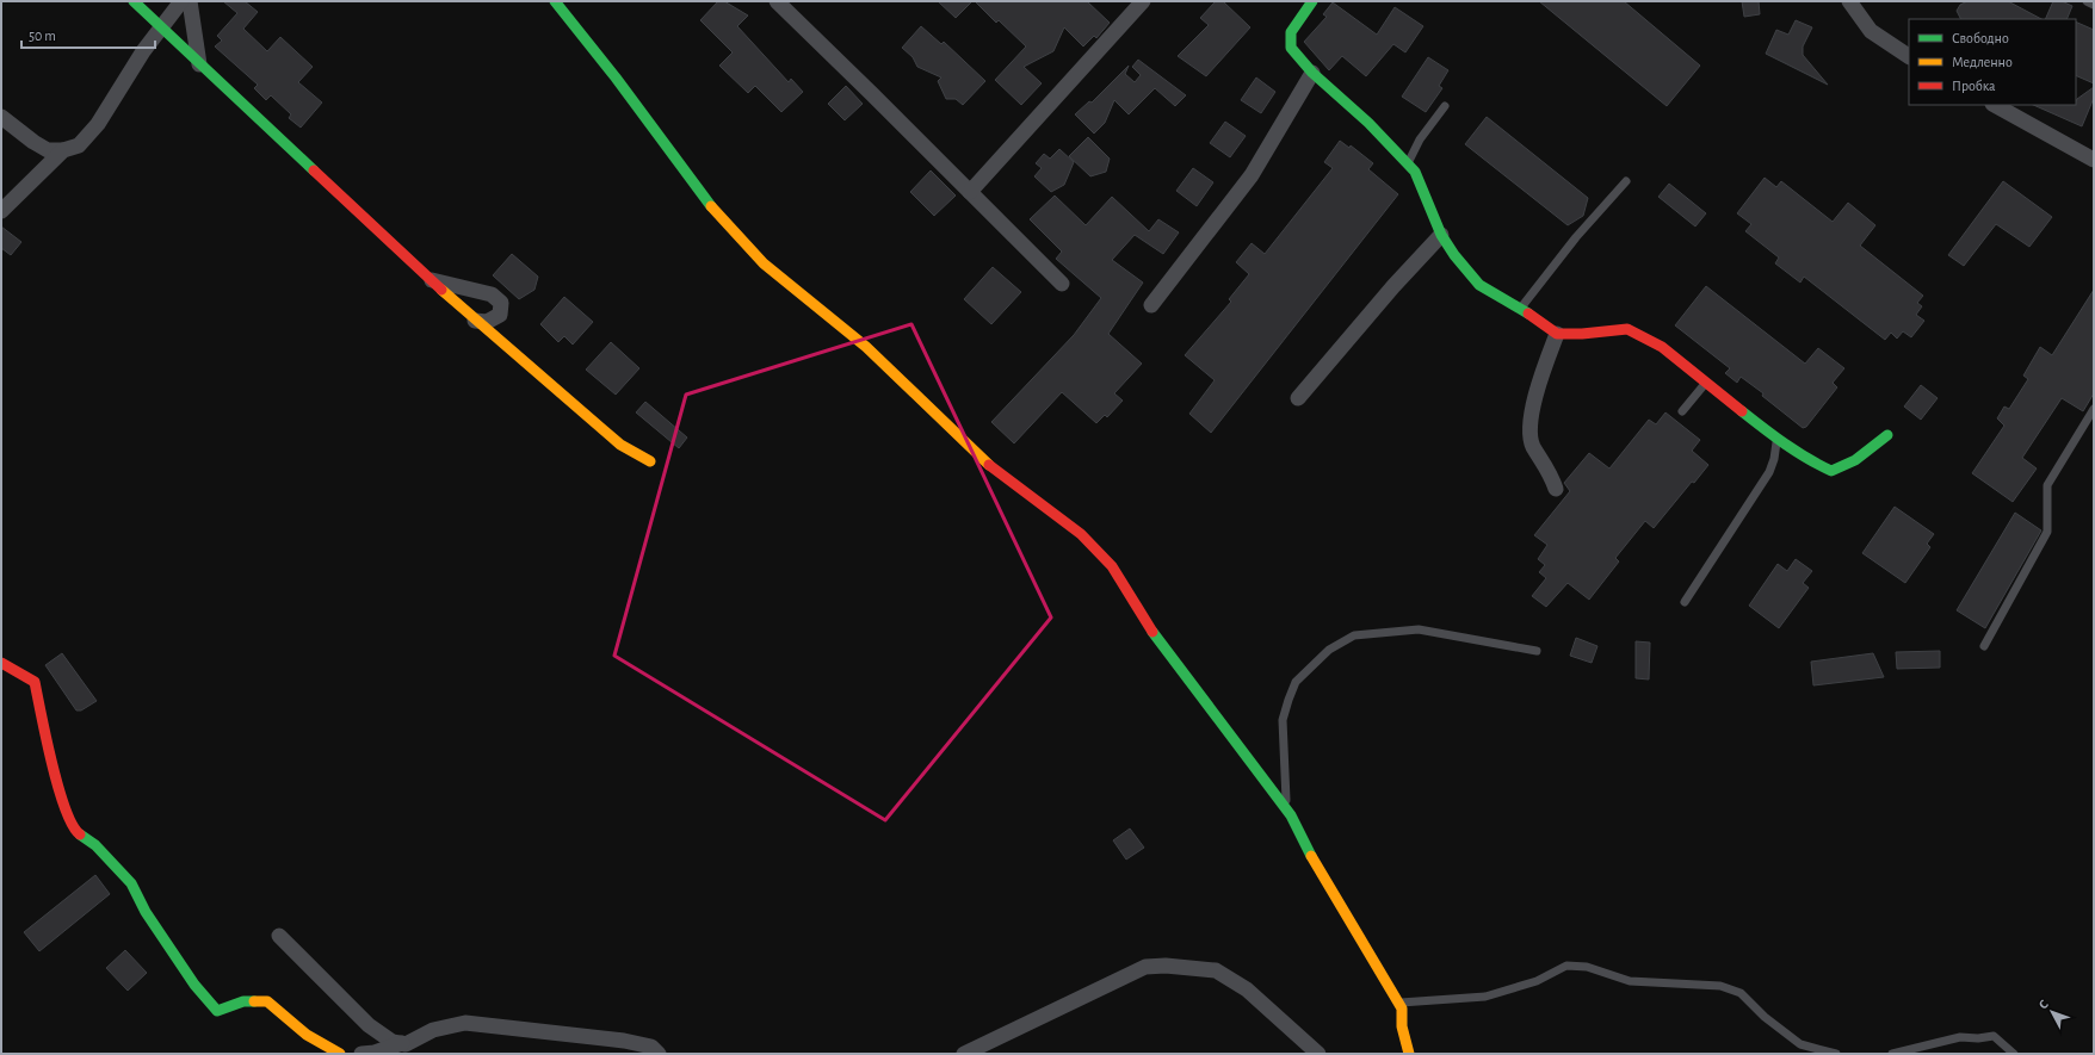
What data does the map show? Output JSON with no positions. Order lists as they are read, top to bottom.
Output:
{
  "legend": ["Свободно", "Медленно", "Пробка"],
  "scale_bar": "50 m",
  "north": "top left"
}
